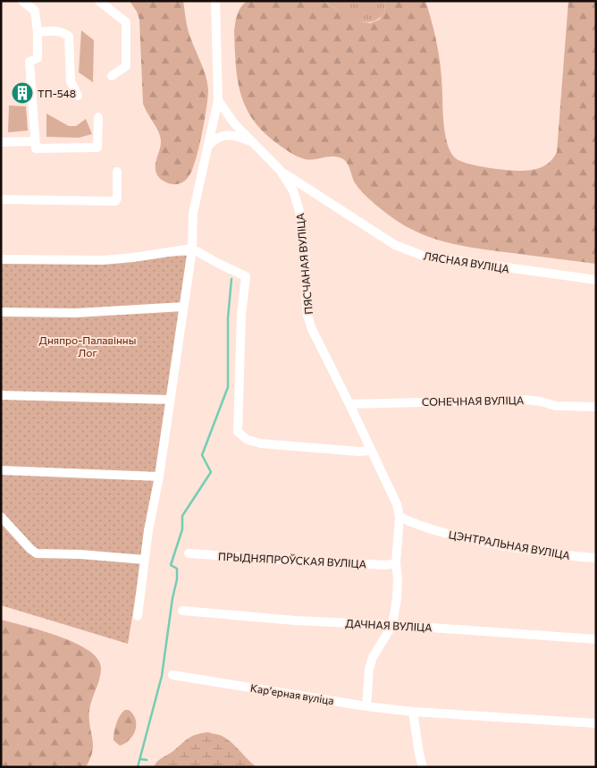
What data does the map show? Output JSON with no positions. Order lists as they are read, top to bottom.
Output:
{
  "streets": {
    "street": [
      "ЛЯСНАЯ ВУЛІЦА",
      "ПЯСЧАНАЯ ВУЛІЦА",
      "СОНЕЧНАЯ ВУЛІЦА",
      "ЦЭНТРАЛЬНАЯ ВУЛІЦА",
      "ПРЫДНЯПРОЎСКАЯ ВУЛІЦА",
      "ДАЧНАЯ ВУЛІЦА",
      "Карʼерная вуліца"
    ]
  },
  "crossings": [
    ["ЛЯСНАЯ ВУЛІЦА", "ПЯСЧАНАЯ ВУЛІЦА"],
    ["ПЯСЧАНАЯ ВУЛІЦА", "СОНЕЧНАЯ ВУЛІЦА"],
    ["ПЯСЧАНАЯ ВУЛІЦА", "ЦЭНТРАЛЬНАЯ ВУЛІЦА"]
  ],
  "parks": ["Дняпро-Палавінны Лог"],
  "places": {
    "building": ["ТП-548"]
  }
}
